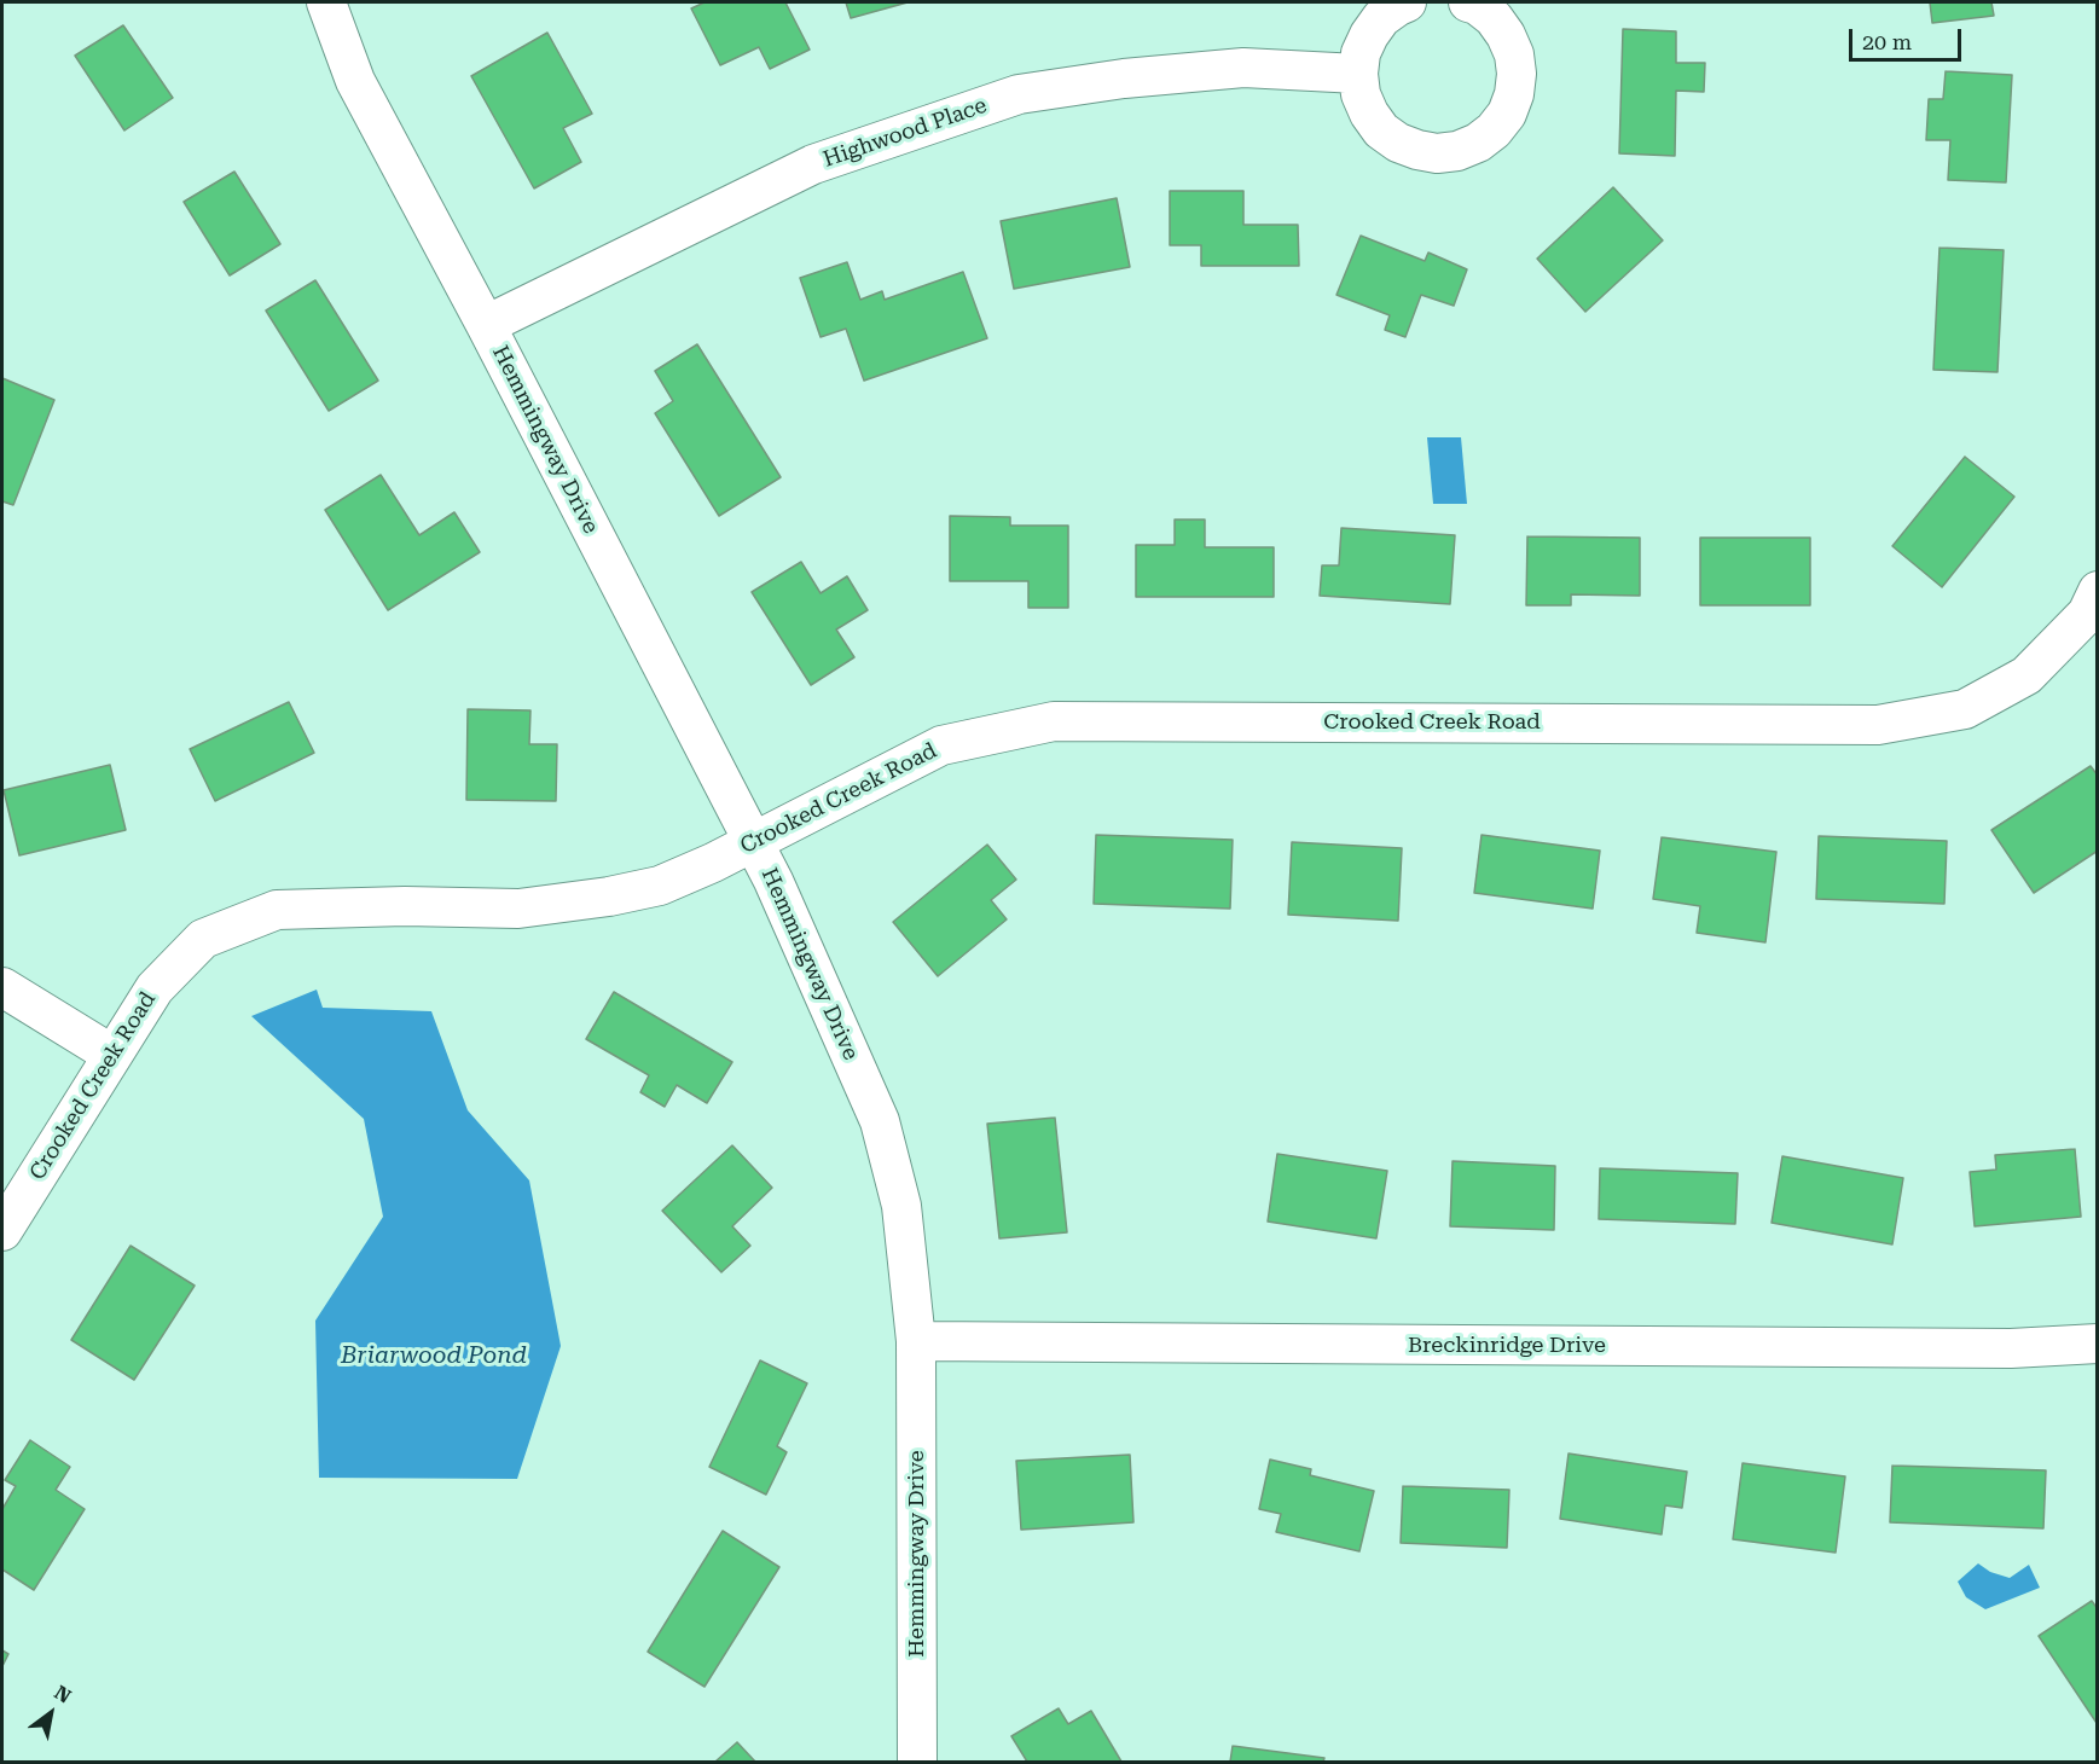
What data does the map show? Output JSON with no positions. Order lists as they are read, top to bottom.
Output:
{
  "streets": {
    "street": [
      "Highwood Place",
      "Hemmingway Drive",
      "Crooked Creek Road",
      "Breckinridge Drive"
    ]
  },
  "crossings": [
    ["Highwood Place", "Hemmingway Drive"],
    ["Hemmingway Drive", "Crooked Creek Road"],
    ["Hemmingway Drive", "Breckinridge Drive"]
  ],
  "water": ["Briarwood Pond"],
  "scale_bar": "20 m",
  "north": "top right"
}
